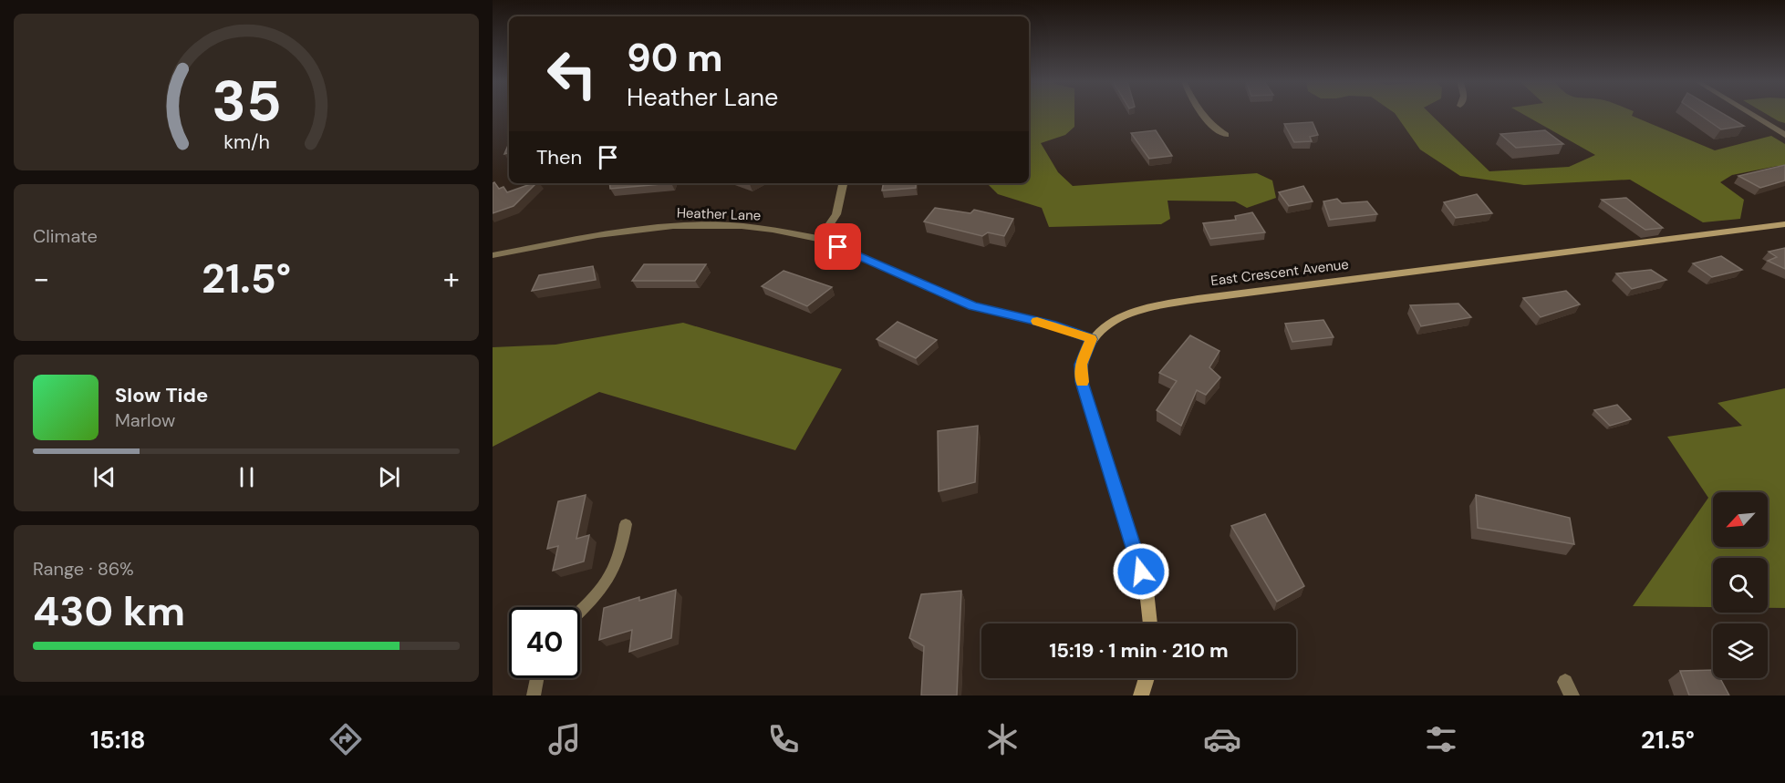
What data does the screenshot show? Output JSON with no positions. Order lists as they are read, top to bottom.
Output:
{
  "streets": {
    "street": ["Heather Lane", "East Crescent Avenue"]
  },
  "crossings": [
    ["Heather Lane", "East Crescent Avenue"]
  ],
  "north": "bottom left",
  "page": {
    "turn": ["90 m", "Heather Lane"],
    "then": "Then",
    "tile": [
      "Climate",
      ["Range · 86%", "430 km"]
    ],
    "heat": ["−", "21.5°", "+"],
    "song": ["Slow Tide", "Marlow"],
    "limit": "40",
    "trip": "15:19 · 1 min · 210 m",
    "tabs": ["15:18", "21.5°"],
    "gauge": ["35", "km/h"]
  }
}
